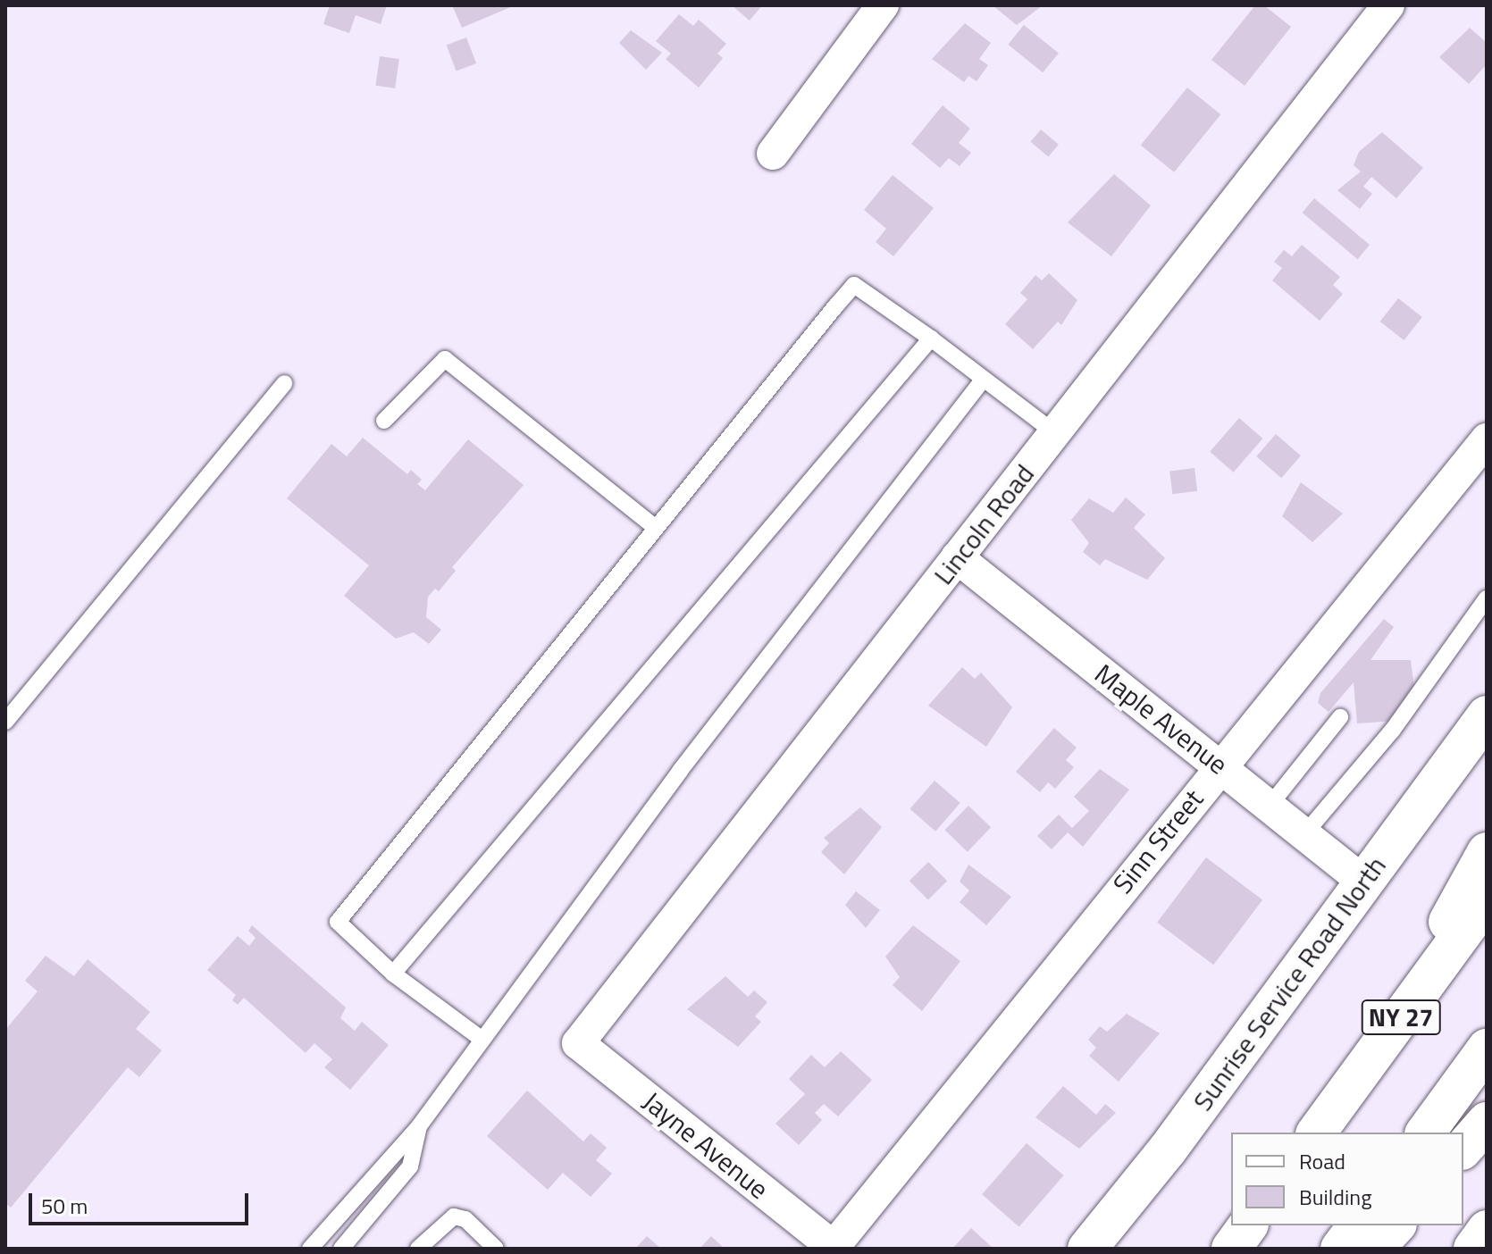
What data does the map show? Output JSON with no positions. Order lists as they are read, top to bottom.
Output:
{
  "streets": {
    "main road": ["Sunrise Service Road North", "NY 27"],
    "street": [
      "Lincoln Road",
      "Maple Avenue",
      "Sinn Street",
      "Jayne Avenue"
    ]
  },
  "crossings": [
    ["Lincoln Road", "Maple Avenue"],
    ["Lincoln Road", "Jayne Avenue"],
    ["Maple Avenue", "Sinn Street"],
    ["Maple Avenue", "Sunrise Service Road North"],
    ["Sinn Street", "Jayne Avenue"]
  ],
  "legend": ["Road", "Building"],
  "scale_bar": "50 m"
}
